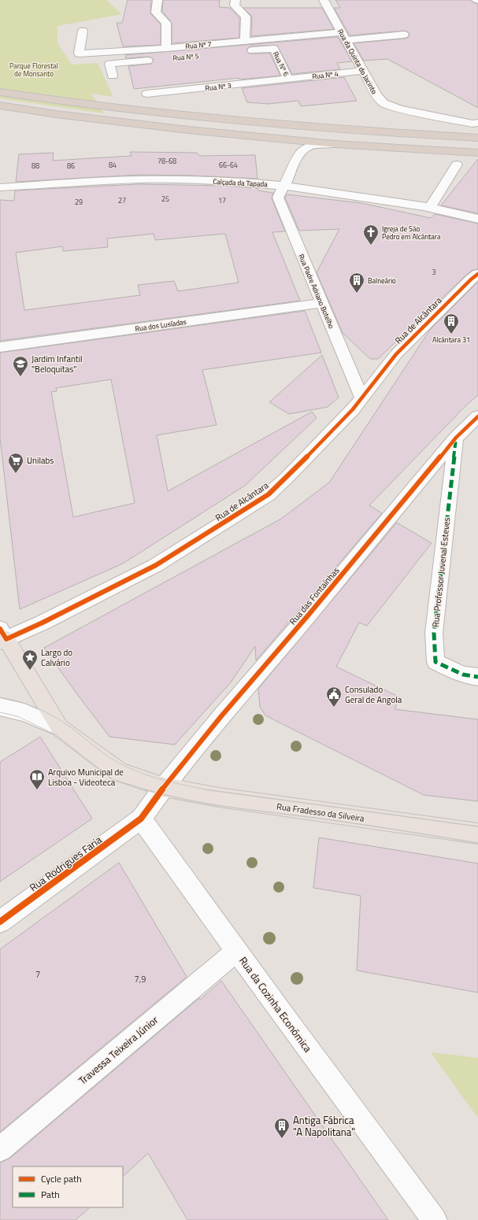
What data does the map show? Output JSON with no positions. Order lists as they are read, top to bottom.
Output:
{
  "streets": {
    "main road": ["Rua Fradesso da Silveira"],
    "street": [
      "Rua Nº 7",
      "Rua da Quinta do Jacinto",
      "Rua Nº 6",
      "Rua Nº 4",
      "Rua Nº 3",
      "Calçada da Tapada",
      "Rua Padre Adriano Botelho",
      "Rua de Alcântara",
      "Rua dos Lusíadas",
      "Rua Professor Juvenal Esteves",
      "Rua das Fontaínhas",
      "Rua Rodrigues Faria",
      "Rua da Cozinha Económica",
      "Travessa Teixeira Júnior"
    ]
  },
  "crossings": [
    ["Rua Nº 7", "Rua da Quinta do Jacinto"],
    ["Rua da Quinta do Jacinto", "Rua Nº 4"],
    ["Rua Nº 6", "Rua Nº 4"],
    ["Rua Nº 6", "Rua Nº 3"],
    ["Rua Nº 4", "Rua Nº 3"],
    ["Calçada da Tapada", "Rua Padre Adriano Botelho"],
    ["Rua Padre Adriano Botelho", "Rua de Alcântara"],
    ["Rua Padre Adriano Botelho", "Rua dos Lusíadas"],
    ["Rua Professor Juvenal Esteves", "Rua das Fontaínhas"],
    ["Rua das Fontaínhas", "Rua Fradesso da Silveira"],
    ["Rua Rodrigues Faria", "Rua da Cozinha Económica"],
    ["Rua da Cozinha Económica", "Travessa Teixeira Júnior"]
  ],
  "parks": ["Parque Florestal de Monsanto"],
  "places": {
    "church": ["Igreja de São Pedro em Alcântara"],
    "building": ["Balneário", "Alcântara 31", "Antiga Fábrica \"A Napolitana\""],
    "school or university": ["Jardim Infantil \"Beloquitas\""],
    "supermarket": ["Unilabs"],
    "place": ["Largo do Calvário"],
    "public building": ["Consulado Geral de Angola"],
    "library": ["Arquivo Municipal de Lisboa - Videoteca"]
  },
  "house_numbers": [
    "78-68",
    "84",
    "66-64",
    "88",
    "86",
    "25",
    "27",
    "17",
    "29",
    "3",
    "7",
    "7,9"
  ],
  "legend": ["Cycle path", "Path"]
}
